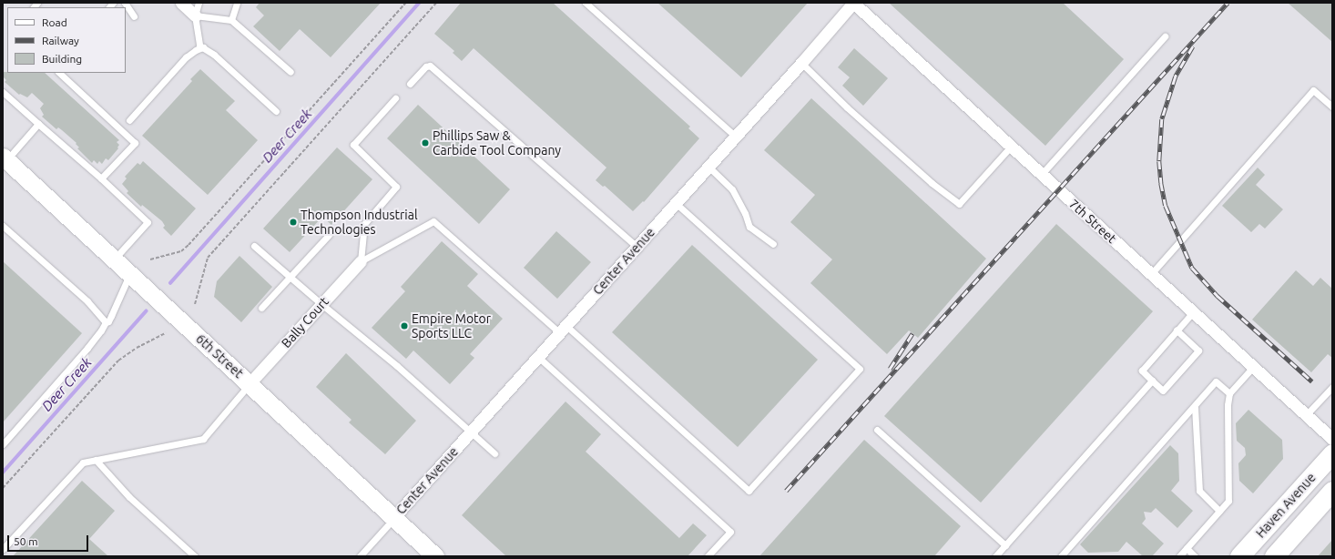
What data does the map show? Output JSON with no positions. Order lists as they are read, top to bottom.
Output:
{
  "streets": {
    "main road": ["6th Street", "Haven Avenue"],
    "street": ["7th Street", "Center Avenue", "Bally Court"]
  },
  "crossings": [
    ["7th Street", "Center Avenue"],
    ["Center Avenue", "6th Street"],
    ["Bally Court", "6th Street"]
  ],
  "water": ["Deer Creek"],
  "places": ["Phillips Saw & Carbide Tool Company", "Thompson Industrial Technologies", "Empire Motor Sports LLC"],
  "legend": ["Road", "Railway", "Building"],
  "scale_bar": "50 m"
}
